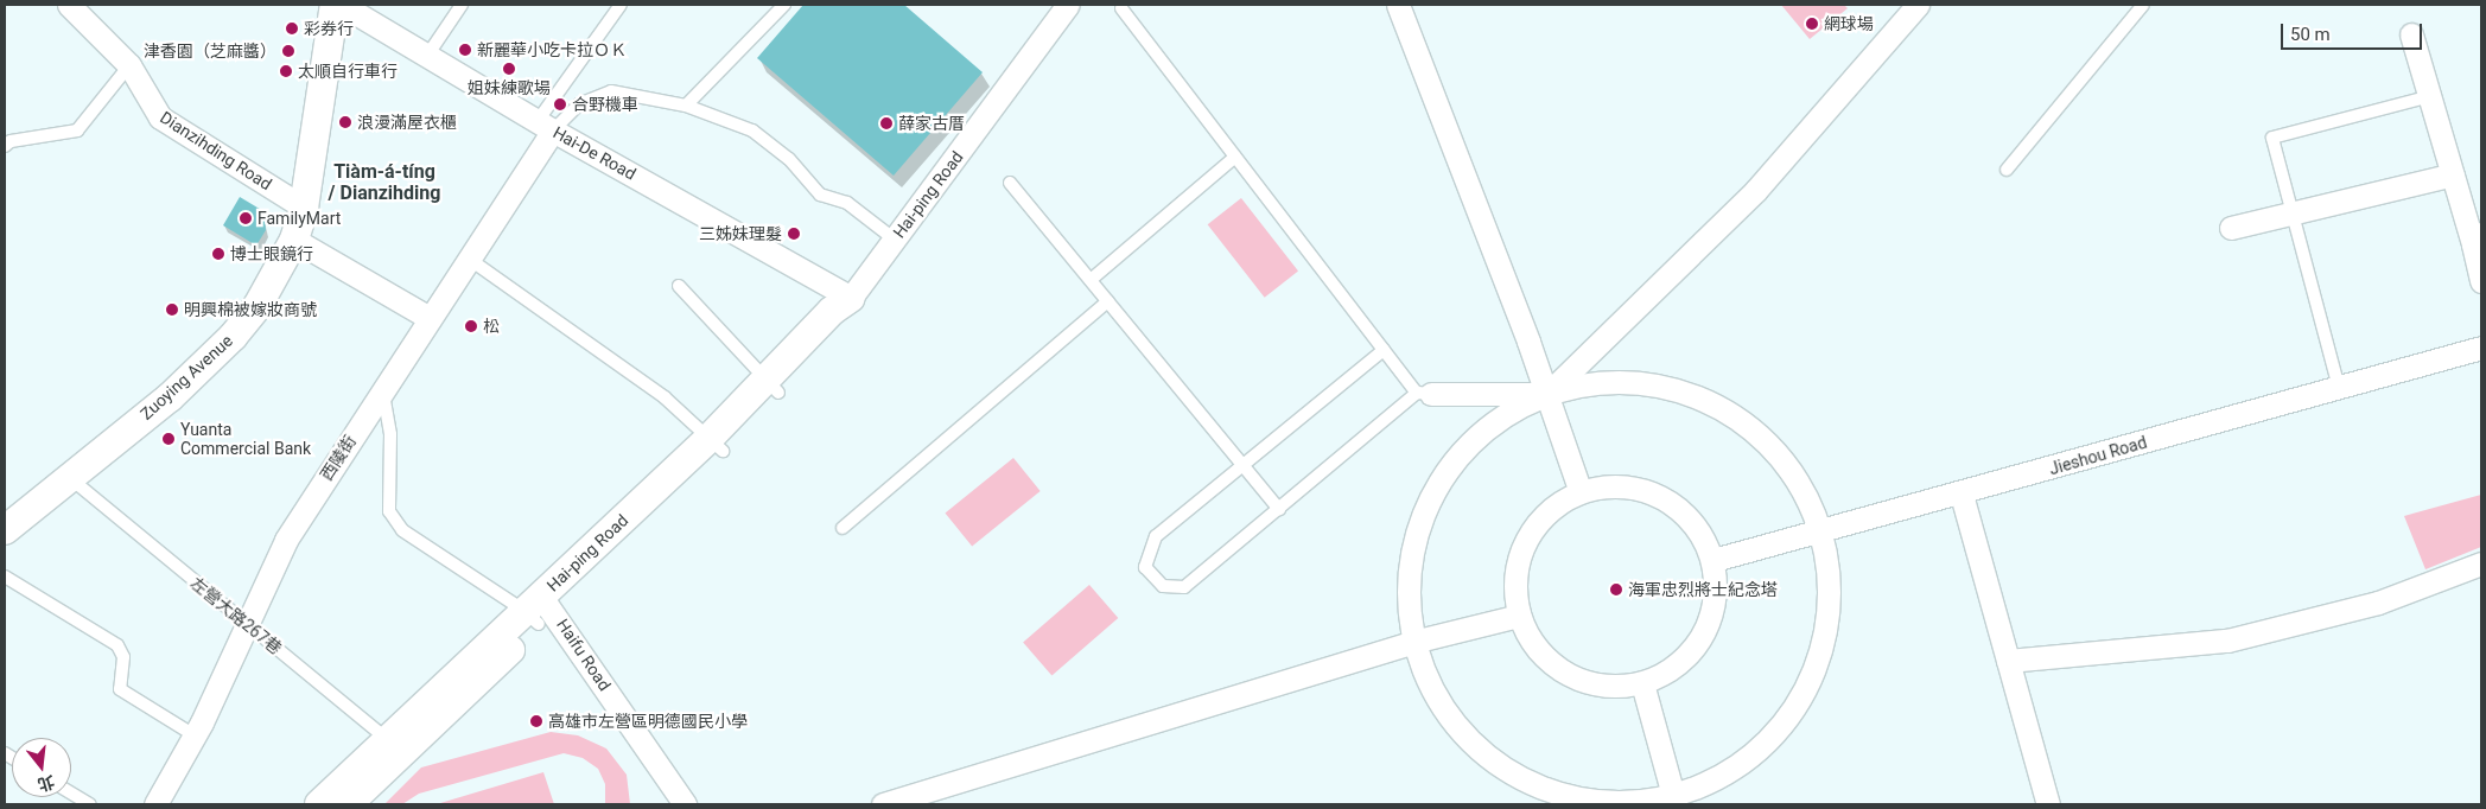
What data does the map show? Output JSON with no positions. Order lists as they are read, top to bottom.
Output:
{
  "streets": {
    "street": [
      "Dianzihding Road",
      "Hai-De Road",
      "Hai-ping Road",
      "Zuoying Avenue",
      "Jieshou Road",
      "西陵街",
      "Haifu Road"
    ],
    "lane": ["左營大路267巷"]
  },
  "crossings": [
    ["Dianzihding Road", "Zuoying Avenue"],
    ["Hai-De Road", "Hai-ping Road"],
    ["Hai-De Road", "西陵街"],
    ["Hai-ping Road", "左營大路267巷"],
    ["Hai-ping Road", "Haifu Road"],
    ["Zuoying Avenue", "左營大路267巷"],
    ["西陵街", "左營大路267巷"]
  ],
  "districts": ["Tiàm-á-tíng / Dianzihding"],
  "places": [
    "網球場",
    "彩券行",
    "新麗華小吃卡拉ＯＫ",
    "津香園（芝麻醬）",
    "姐妹練歌場",
    "太順自行車行",
    "合野機車",
    "浪漫滿屋衣櫃",
    "薛家古厝",
    "FamilyMart",
    "三姊妹理髮",
    "博士眼鏡行",
    "明興棉被嫁妝商號",
    "松",
    "Yuanta Commercial Bank",
    "海軍忠烈將士紀念塔",
    "高雄市左營區明德國民小學"
  ],
  "scale_bar": "50 m",
  "north": "bottom"
}
